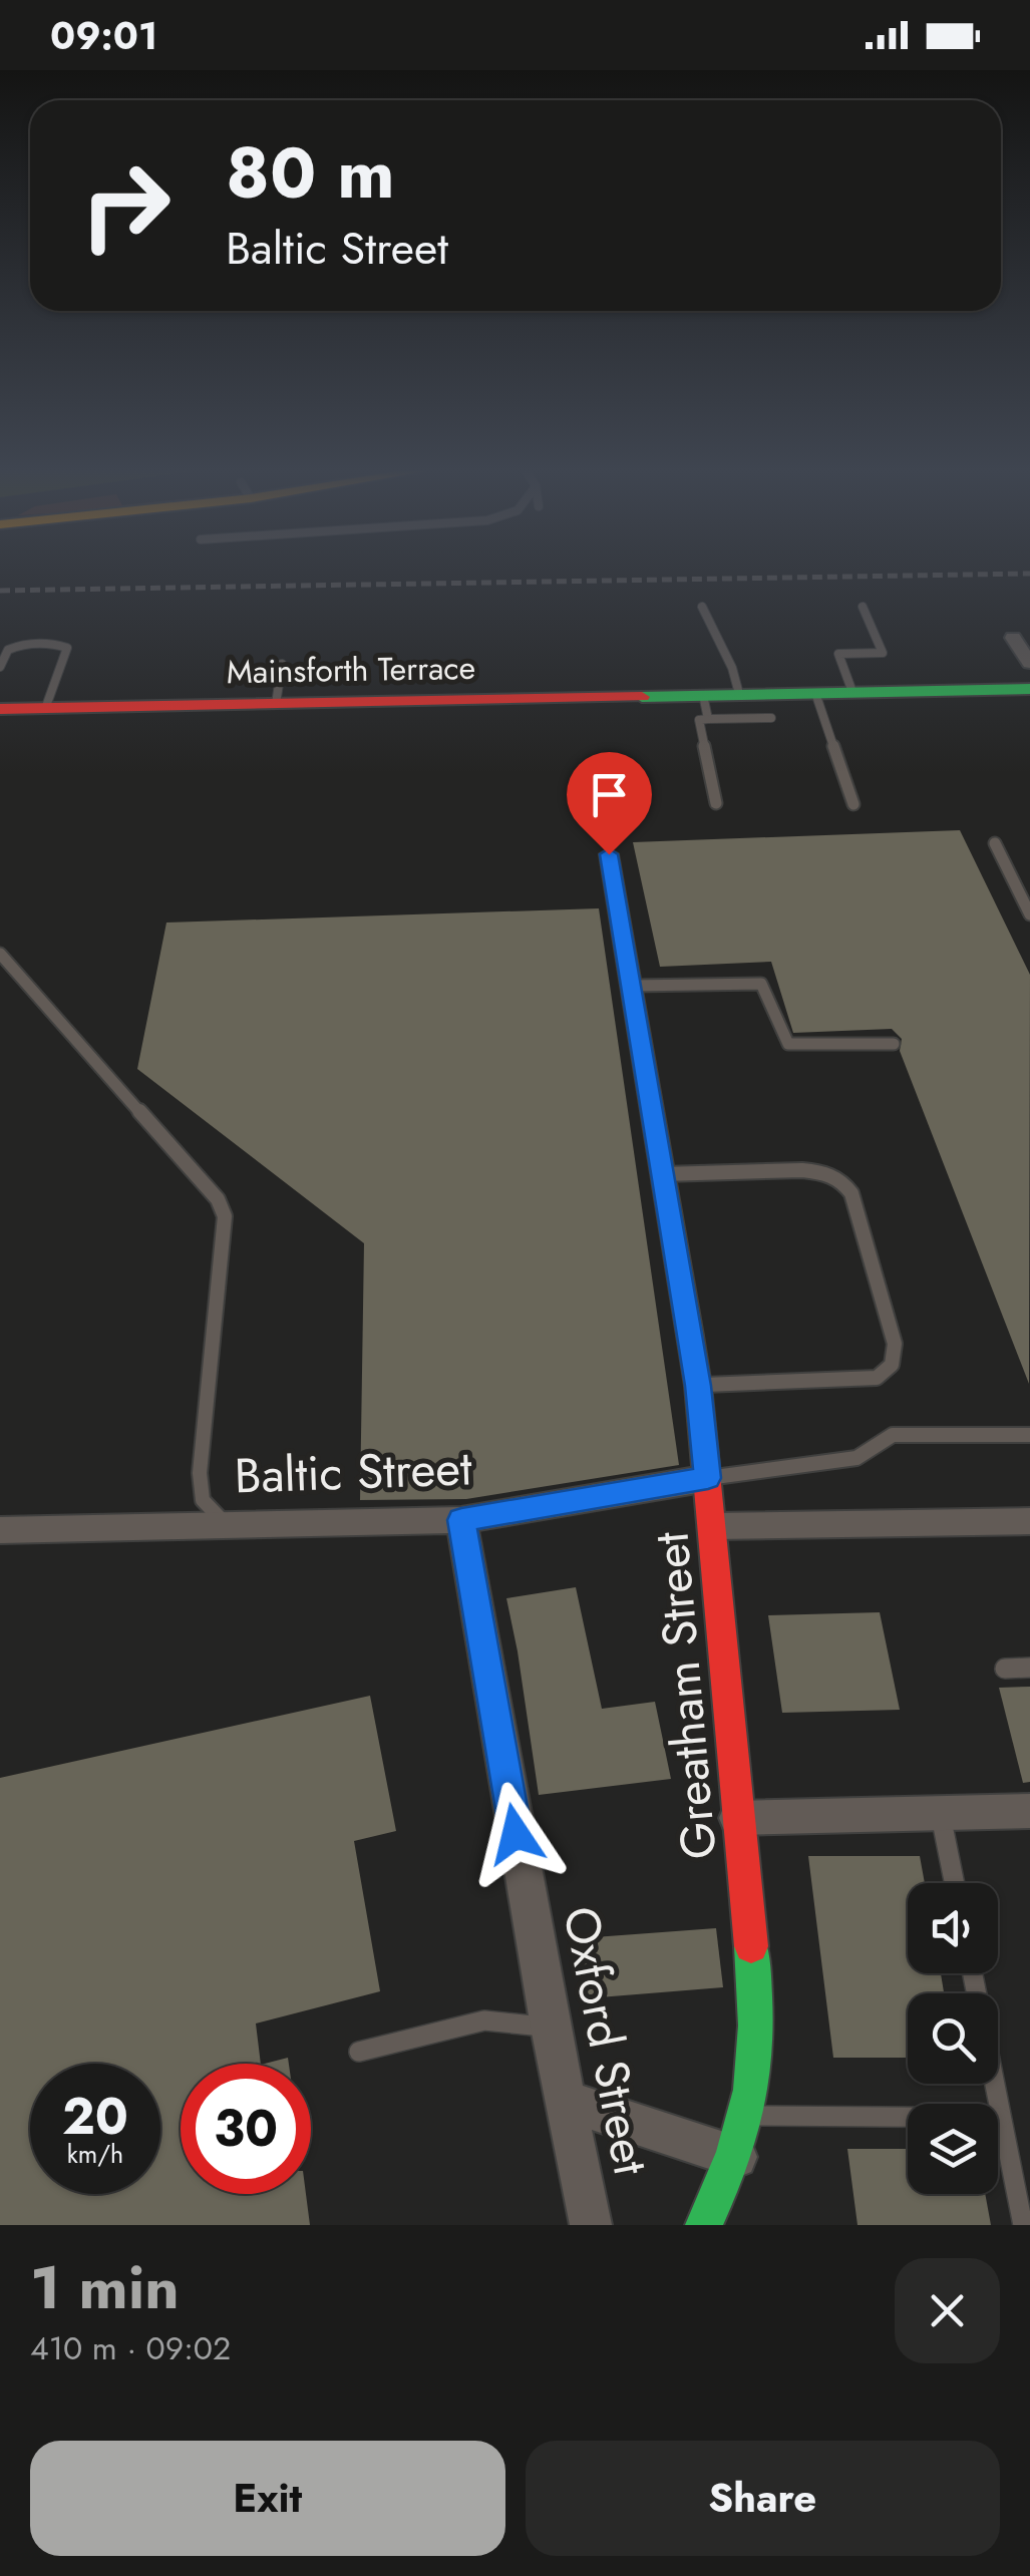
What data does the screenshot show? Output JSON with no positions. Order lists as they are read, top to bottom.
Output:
{
  "streets": {
    "street": [
      "Mainsforth Terrace",
      "Baltic Street",
      "Greatham Street",
      "Oxford Street"
    ]
  },
  "crossings": [
    ["Baltic Street", "Greatham Street"],
    ["Baltic Street", "Oxford Street"]
  ],
  "page": {
    "status": "09:01",
    "turn": ["80 m", "Baltic Street"],
    "speed": "20 km/h",
    "limit": "30",
    "heading": ["1 min", "410 m · 09:02"],
    "buttons": ["Exit", "Share"]
  }
}
